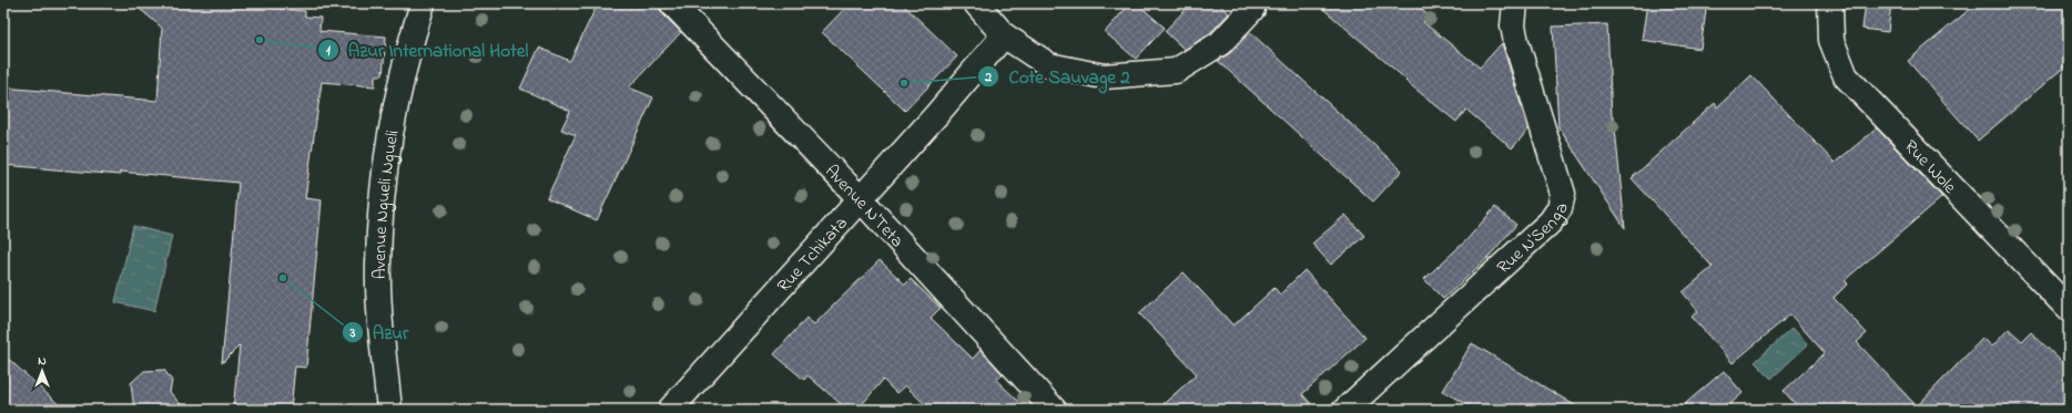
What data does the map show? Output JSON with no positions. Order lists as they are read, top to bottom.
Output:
{
  "streets": {
    "street": [
      "Rue Wole",
      "Avenue Ngueli Ngueli",
      "Avenue N'Teta",
      "Rue N'Senga",
      "Rue Tchikata"
    ]
  },
  "crossings": [
    ["Avenue N'Teta", "Rue Tchikata"]
  ],
  "places": ["Azur International Hotel", "Cote Sauvage 2", "Azur"],
  "north": "top"
}
